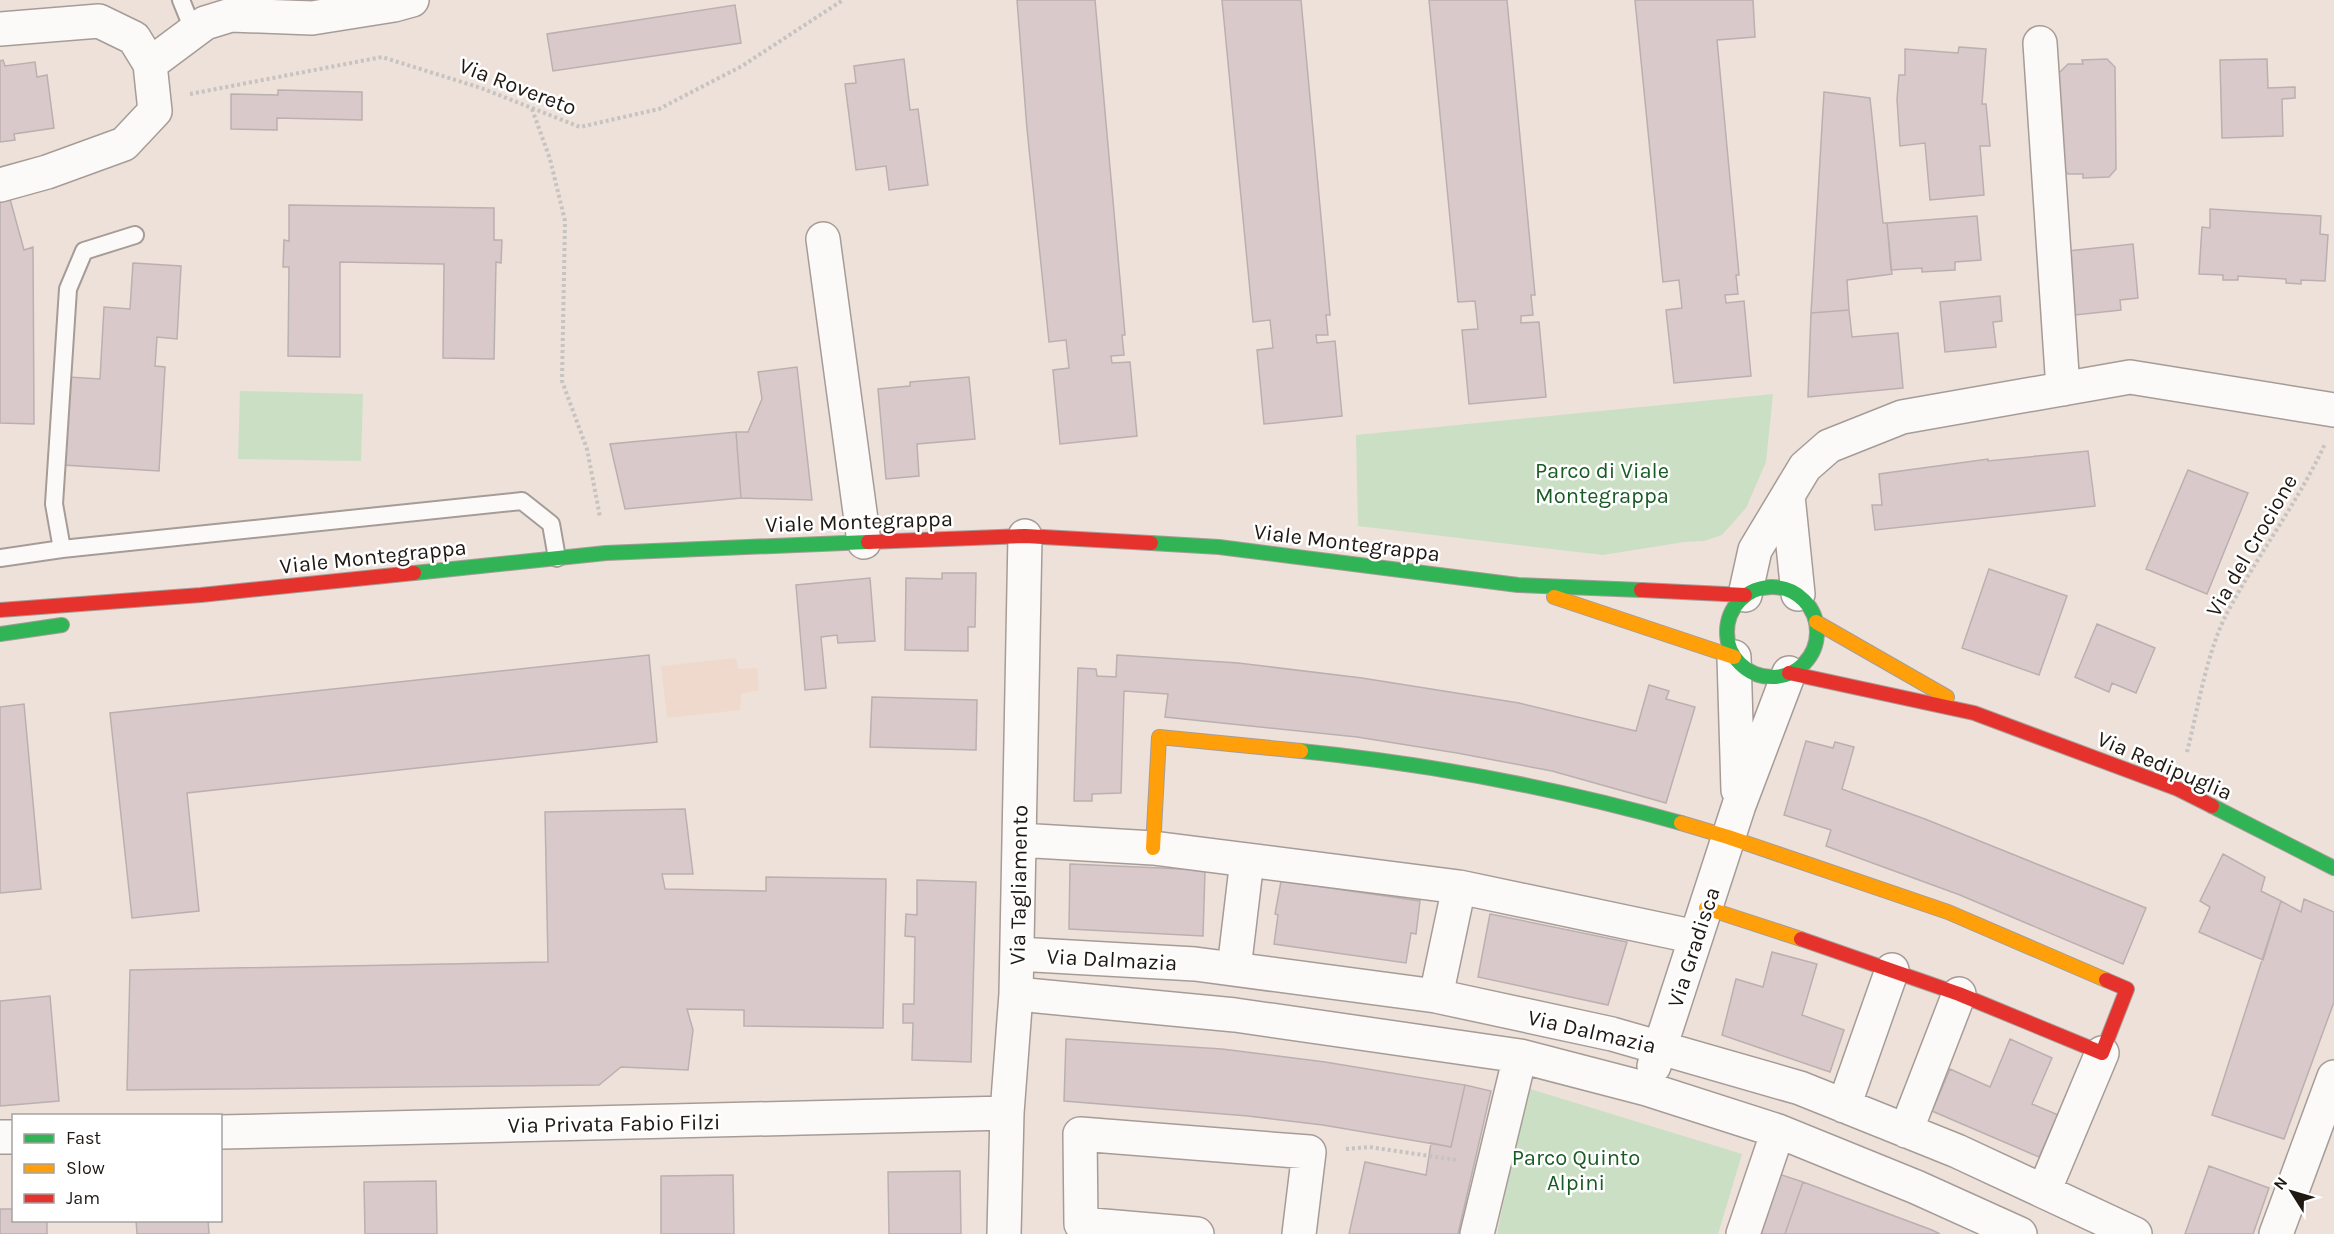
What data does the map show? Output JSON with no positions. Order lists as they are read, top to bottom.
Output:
{
  "streets": {
    "main road": ["Viale Montegrappa", "Via Redipuglia"],
    "street": [
      "Via Tagliamento",
      "Via Gradisca",
      "Via Dalmazia",
      "Via Privata Fabio Filzi"
    ],
    "path": ["Via Rovereto", "Via del Crocione"]
  },
  "crossings": [
    ["Viale Montegrappa", "Via Redipuglia"],
    ["Viale Montegrappa", "Via Tagliamento"],
    ["Viale Montegrappa", "Via Gradisca"],
    ["Via del Crocione", "Via Redipuglia"],
    ["Via Redipuglia", "Via Gradisca"],
    ["Via Tagliamento", "Via Dalmazia"],
    ["Via Tagliamento", "Via Privata Fabio Filzi"],
    ["Via Gradisca", "Via Dalmazia"]
  ],
  "parks": ["Parco di Viale Montegrappa", "Parco Quinto Alpini"],
  "legend": ["Fast", "Slow", "Jam"],
  "north": "top left"
}
